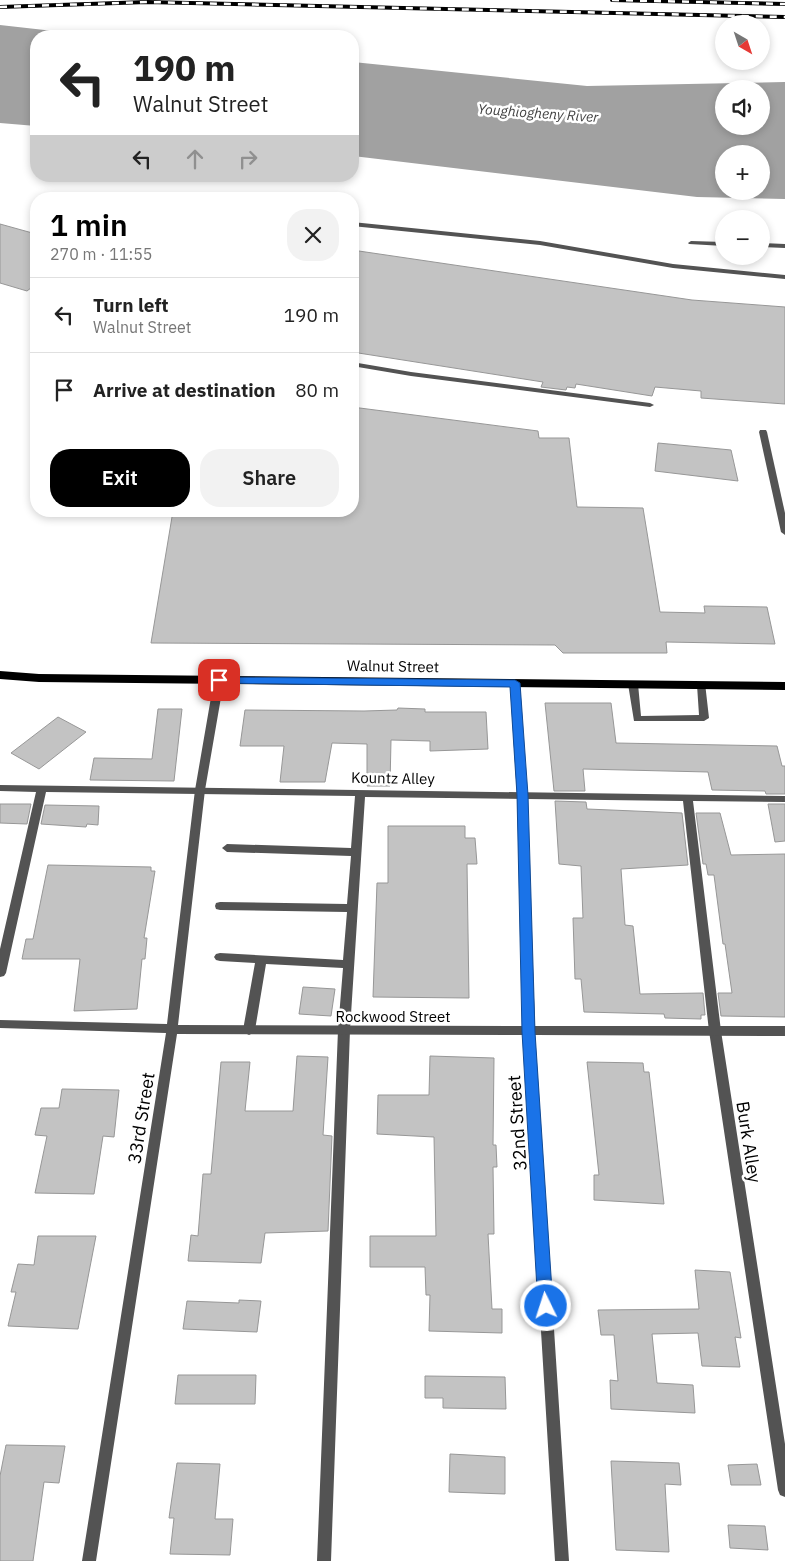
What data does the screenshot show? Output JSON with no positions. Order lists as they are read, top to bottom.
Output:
{
  "streets": {
    "main road": ["Walnut Street"],
    "street": [
      "Kountz Alley",
      "Rockwood Street",
      "33rd Street",
      "32nd Street",
      "Burk Alley"
    ]
  },
  "crossings": [
    ["Walnut Street", "33rd Street"],
    ["Walnut Street", "32nd Street"],
    ["Kountz Alley", "33rd Street"],
    ["Kountz Alley", "32nd Street"],
    ["Kountz Alley", "Burk Alley"],
    ["Rockwood Street", "33rd Street"],
    ["Rockwood Street", "32nd Street"],
    ["Rockwood Street", "Burk Alley"]
  ],
  "water": ["Youghiogheny River"],
  "north": "bottom right",
  "page": {
    "map_buttons": ["+", "−"],
    "turn": ["190 m", "Walnut Street"],
    "heading": ["1 min", "270 m · 11:55"],
    "list": [
      {
        "name": "Turn left",
        "note": "Walnut Street",
        "value": "190 m"
      },
      {
        "name": "Arrive at destination",
        "value": "80 m"
      }
    ],
    "buttons": ["Exit", "Share"]
  }
}
